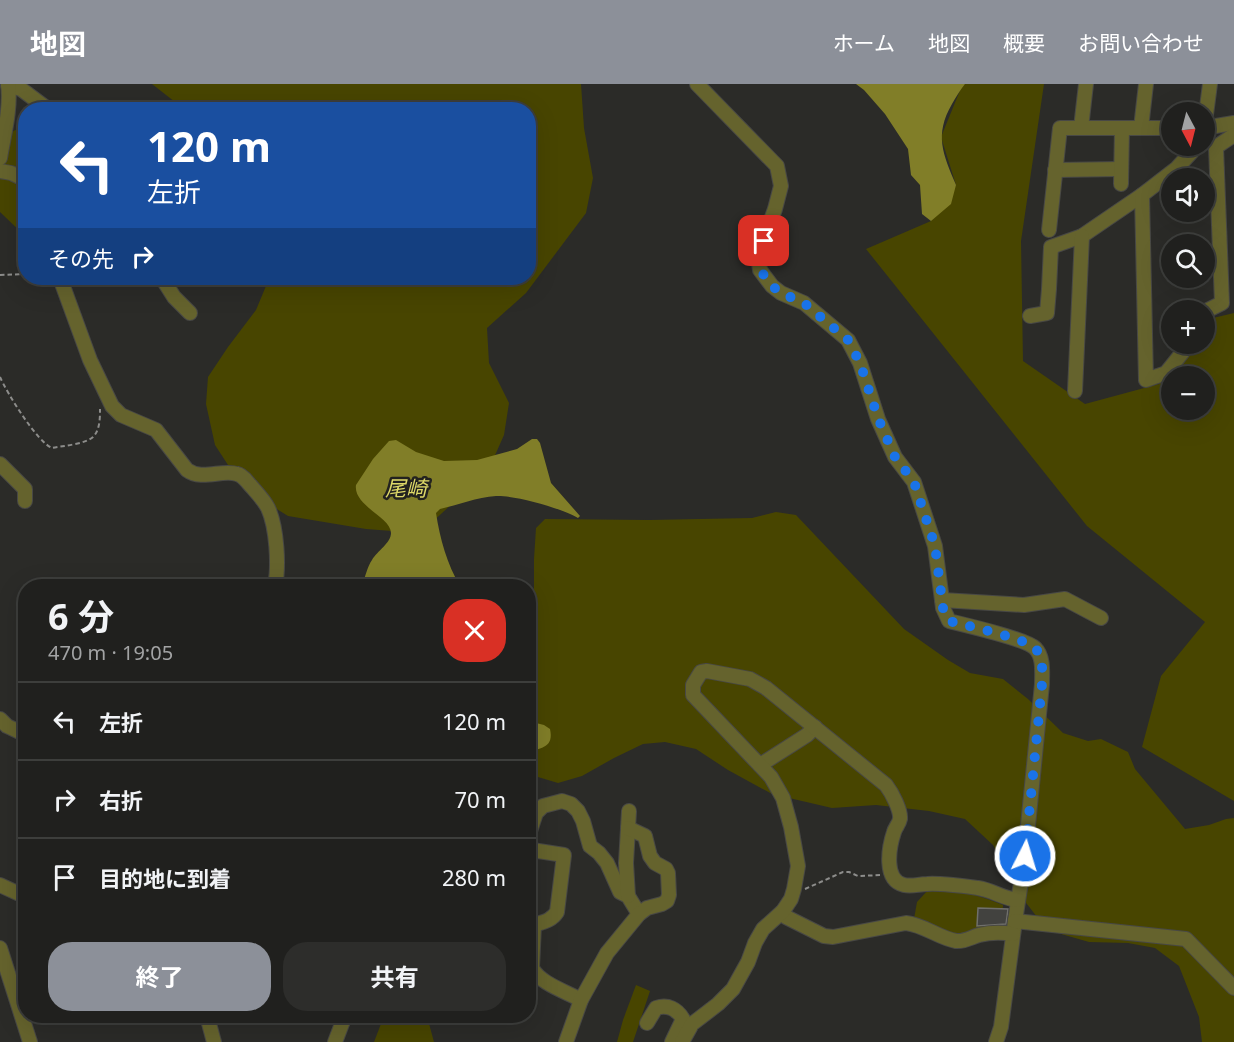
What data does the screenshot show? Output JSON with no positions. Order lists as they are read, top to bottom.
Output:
{
  "water": ["尾崎"],
  "north": "bottom",
  "page": {
    "header": "地図",
    "nav": [
      "ホーム",
      "地図",
      "概要",
      "お問い合わせ"
    ],
    "map_buttons": ["+", "−"],
    "turn": ["120 m", "左折"],
    "then": "その先",
    "heading": ["6 分", "470 m · 19:05"],
    "list": [
      {
        "name": "左折",
        "value": "120 m"
      },
      {
        "name": "右折",
        "value": "70 m"
      },
      {
        "name": "目的地に到着",
        "value": "280 m"
      }
    ],
    "buttons": ["終了", "共有"]
  }
}
